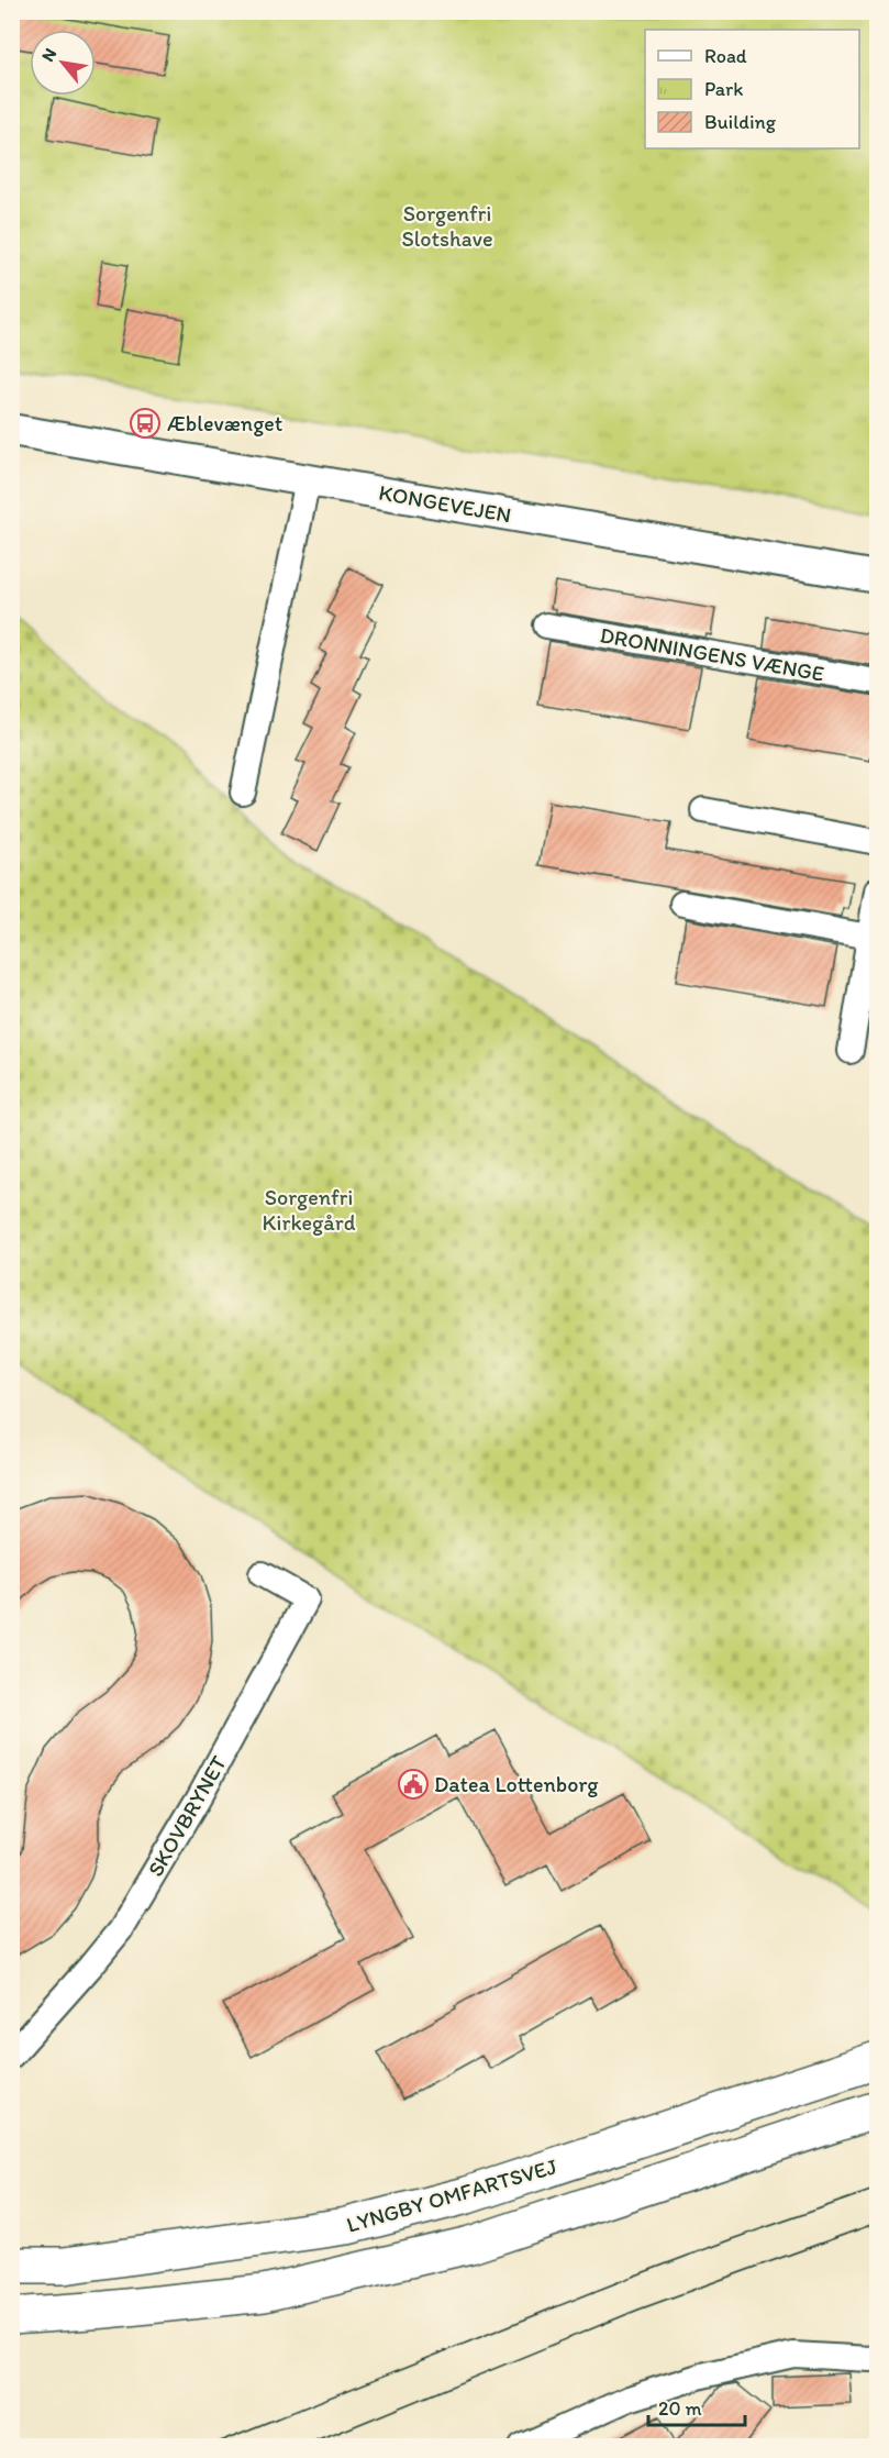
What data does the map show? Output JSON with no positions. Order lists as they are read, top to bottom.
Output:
{
  "streets": {
    "highway": ["LYNGBY OMFARTSVEJ"],
    "street": ["KONGEVEJEN", "DRONNINGENS VÆNGE", "SKOVBRYNET"]
  },
  "parks": ["Sorgenfri Slotshave", "Sorgenfri Kirkegård"],
  "places": {
    "bus stop": ["Æblevænget"],
    "public building": ["Datea Lottenborg"]
  },
  "legend": ["Road", "Park", "Building"],
  "scale_bar": "20 m",
  "north": "top left"
}
